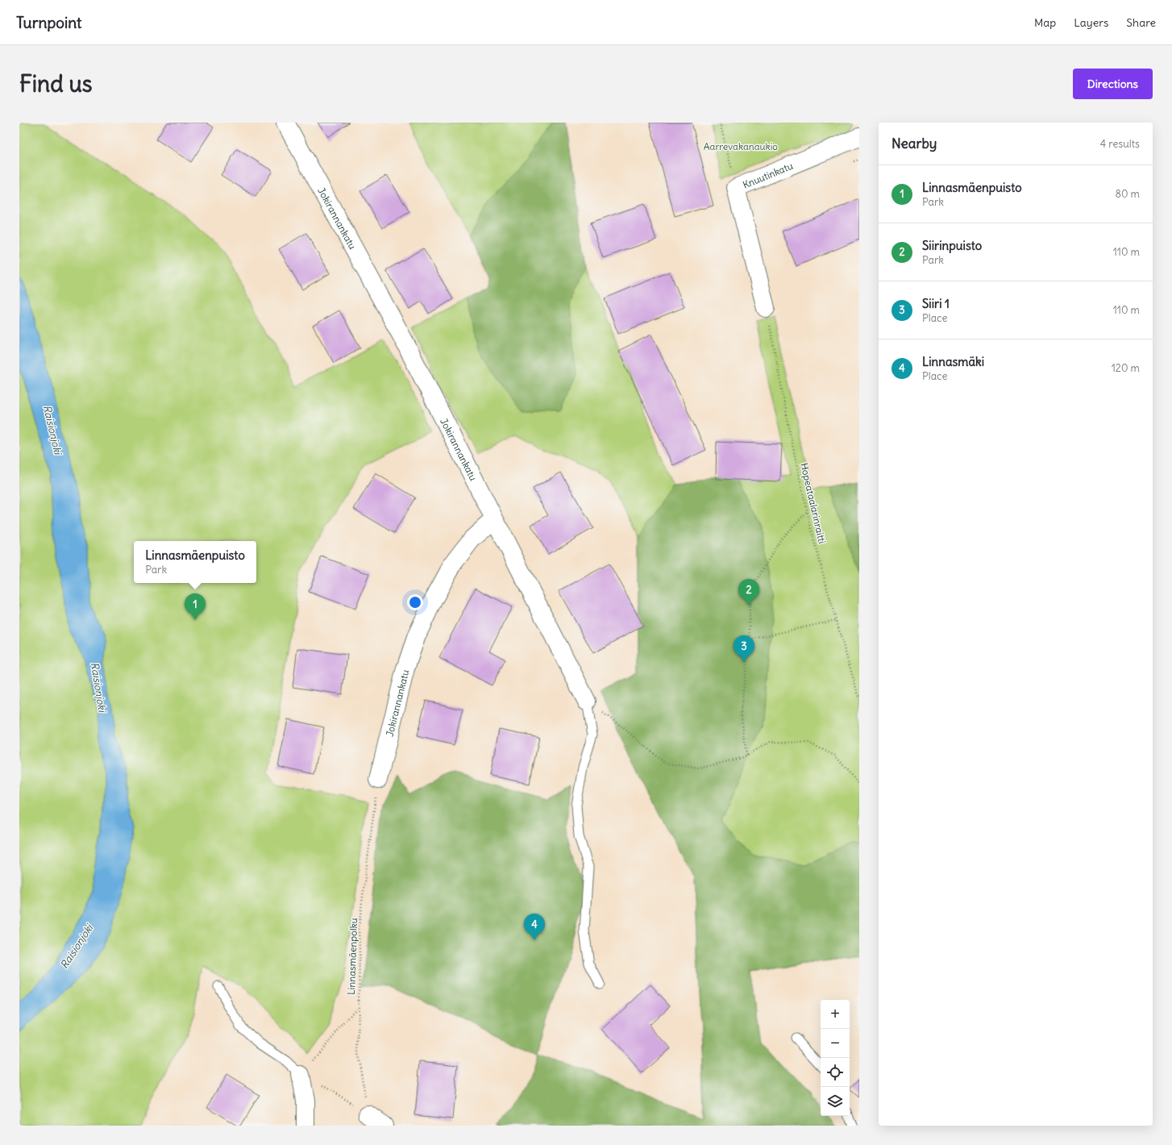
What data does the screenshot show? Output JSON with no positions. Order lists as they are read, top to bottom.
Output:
{
  "streets": {
    "street": ["Knuutinkatu", "Jokirannankatu"],
    "path": ["Hopeataalarinraitti", "Linnasmäenpolku"]
  },
  "crossings": [
    ["Knuutinkatu", "Hopeataalarinraitti"],
    ["Jokirannankatu", "Linnasmäenpolku"]
  ],
  "water": ["Raisionjoki"],
  "parks": ["Aarrevakanaukio"],
  "page": {
    "header": "Turnpoint",
    "nav": ["Map", "Layers", "Share"],
    "buttons": "Directions",
    "title": "Find us",
    "heading": ["Nearby", "4 results"],
    "list": [
      {
        "mark": "1",
        "name": "Linnasmäenpuisto",
        "note": "Park",
        "value": "80 m"
      },
      {
        "mark": "2",
        "name": "Siirinpuisto",
        "note": "Park",
        "value": "110 m"
      },
      {
        "mark": "3",
        "name": "Siiri 1",
        "note": "Place",
        "value": "110 m"
      },
      {
        "mark": "4",
        "name": "Linnasmäki",
        "note": "Place",
        "value": "120 m"
      }
    ],
    "popup": ["Linnasmäenpuisto", "Park"],
    "pins": [
      "2",
      "1",
      "3",
      "4"
    ],
    "map_buttons": ["+", "−"]
  }
}
